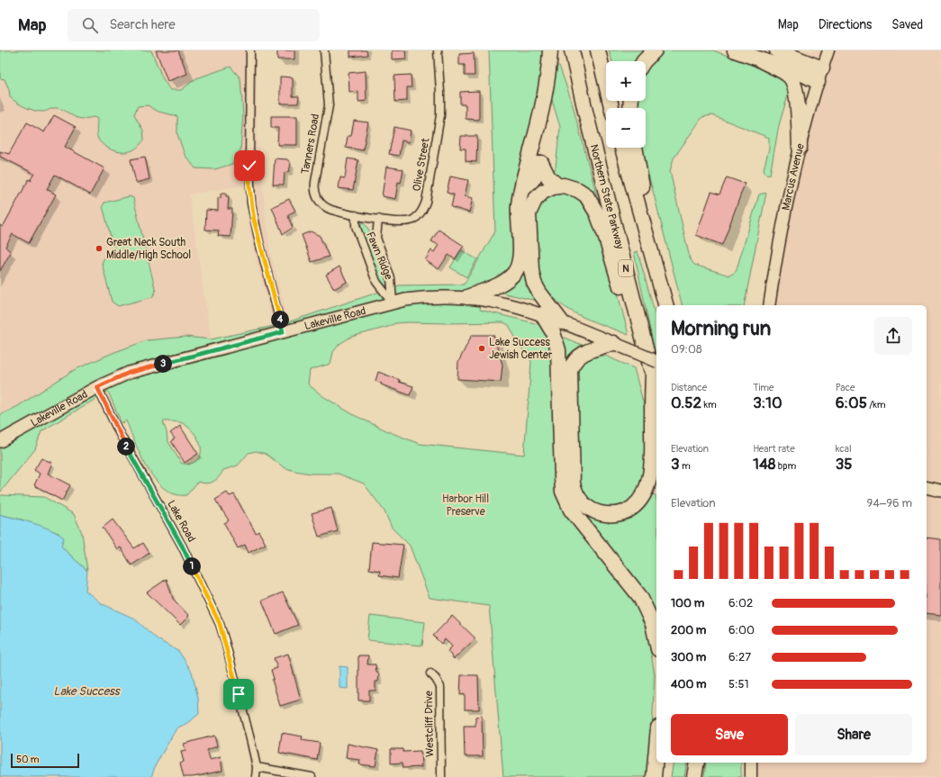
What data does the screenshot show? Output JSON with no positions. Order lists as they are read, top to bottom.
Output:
{
  "streets": {
    "highway": ["Northern State Parkway", "N"],
    "main road": ["Marcus Avenue", "Lakeville Road"],
    "street": [
      "Tanners Road",
      "Olive Street",
      "Fawn Ridge",
      "Lake Road",
      "Westcliff Drive"
    ]
  },
  "crossings": [
    ["Tanners Road", "Olive Street"],
    ["Tanners Road", "Fawn Ridge"],
    ["Olive Street", "Fawn Ridge"],
    ["Fawn Ridge", "Lakeville Road"],
    ["Lakeville Road", "Lake Road"]
  ],
  "water": ["Lake Success"],
  "parks": ["Harbor Hill Preserve"],
  "places": ["Great Neck South Middle/High School", "Lake Success Jewish Center"],
  "scale_bar": "50 m",
  "page": {
    "header": "Map",
    "search": "Search here",
    "nav": ["Map", "Directions", "Saved"],
    "map_buttons": ["+", "−"],
    "heading": ["Morning run", "09:08"],
    "pins": [
      "4",
      "3",
      "2",
      "1"
    ],
    "stats": [
      ["Distance", "0.52 km"],
      ["Time", "3:10"],
      ["Pace", "6:05 /km"],
      ["Elevation", "3 m"],
      ["Heart rate", "148 bpm"],
      ["kcal", "35"]
    ],
    "chart": ["Elevation", "94–96 m"],
    "list": [
      {
        "name": "100 m",
        "note": "6:02"
      },
      {
        "name": "200 m",
        "note": "6:00"
      },
      {
        "name": "300 m",
        "note": "6:27"
      },
      {
        "name": "400 m",
        "note": "5:51"
      }
    ],
    "buttons": ["Save", "Share"],
    "scale": "50 m"
  }
}
